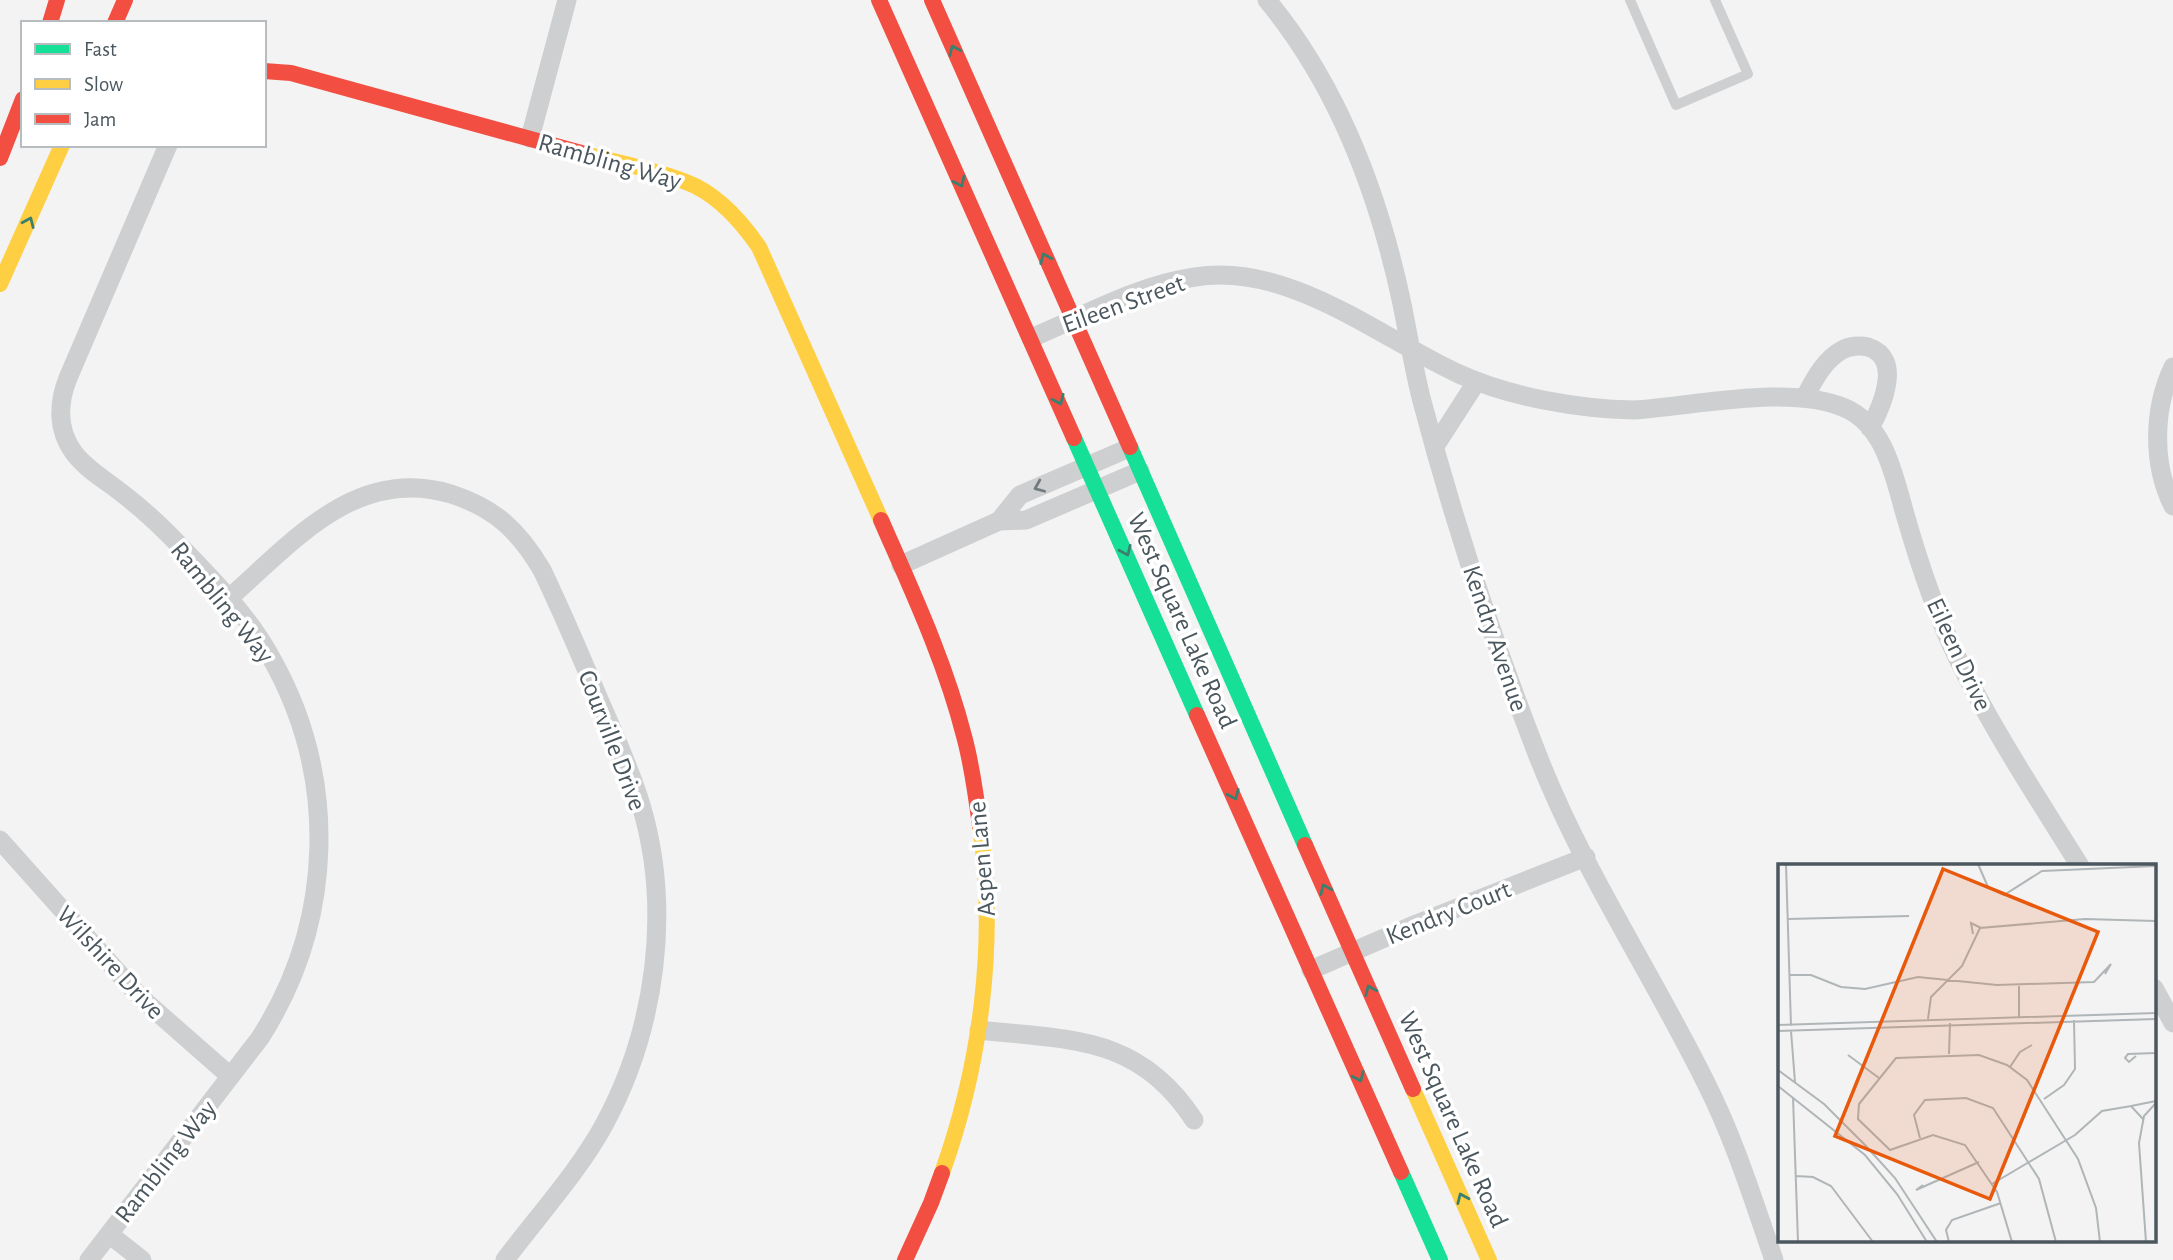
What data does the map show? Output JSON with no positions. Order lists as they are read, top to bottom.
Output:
{
  "streets": {
    "main road": ["Rambling Way", "West Square Lake Road", "Aspen Lane"],
    "street": [
      "Eileen Street",
      "Kendry Avenue",
      "Eileen Drive",
      "Courville Drive",
      "Kendry Court",
      "Wilshire Drive"
    ]
  },
  "crossings": [
    ["Rambling Way", "Courville Drive"],
    ["Rambling Way", "Aspen Lane"],
    ["Rambling Way", "Wilshire Drive"],
    ["Eileen Street", "West Square Lake Road"],
    ["Eileen Street", "Kendry Avenue"],
    ["Eileen Street", "Eileen Drive"],
    ["West Square Lake Road", "Kendry Court"],
    ["Kendry Avenue", "Eileen Drive"],
    ["Kendry Avenue", "Kendry Court"]
  ],
  "legend": ["Fast", "Slow", "Jam"]
}
